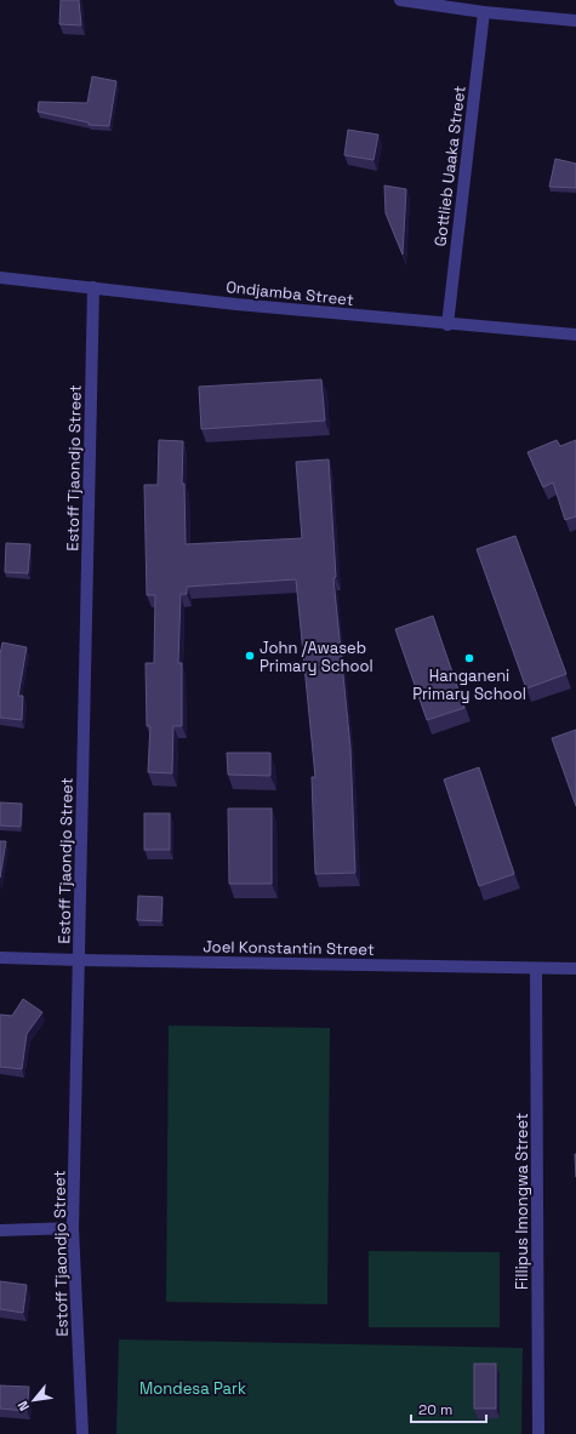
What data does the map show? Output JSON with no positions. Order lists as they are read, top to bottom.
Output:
{
  "streets": {
    "street": [
      "Gottlieb Uaaka Street",
      "Ondjamba Street",
      "Estoff Tjaondjo Street",
      "Joel Konstantin Street",
      "Fillipus Imongwa Street"
    ]
  },
  "crossings": [
    ["Gottlieb Uaaka Street", "Ondjamba Street"],
    ["Ondjamba Street", "Estoff Tjaondjo Street"],
    ["Estoff Tjaondjo Street", "Joel Konstantin Street"],
    ["Joel Konstantin Street", "Fillipus Imongwa Street"]
  ],
  "parks": ["Mondesa Park"],
  "places": ["John /Awaseb Primary School", "Hanganeni Primary School"],
  "scale_bar": "20 m",
  "north": "bottom left"
}
